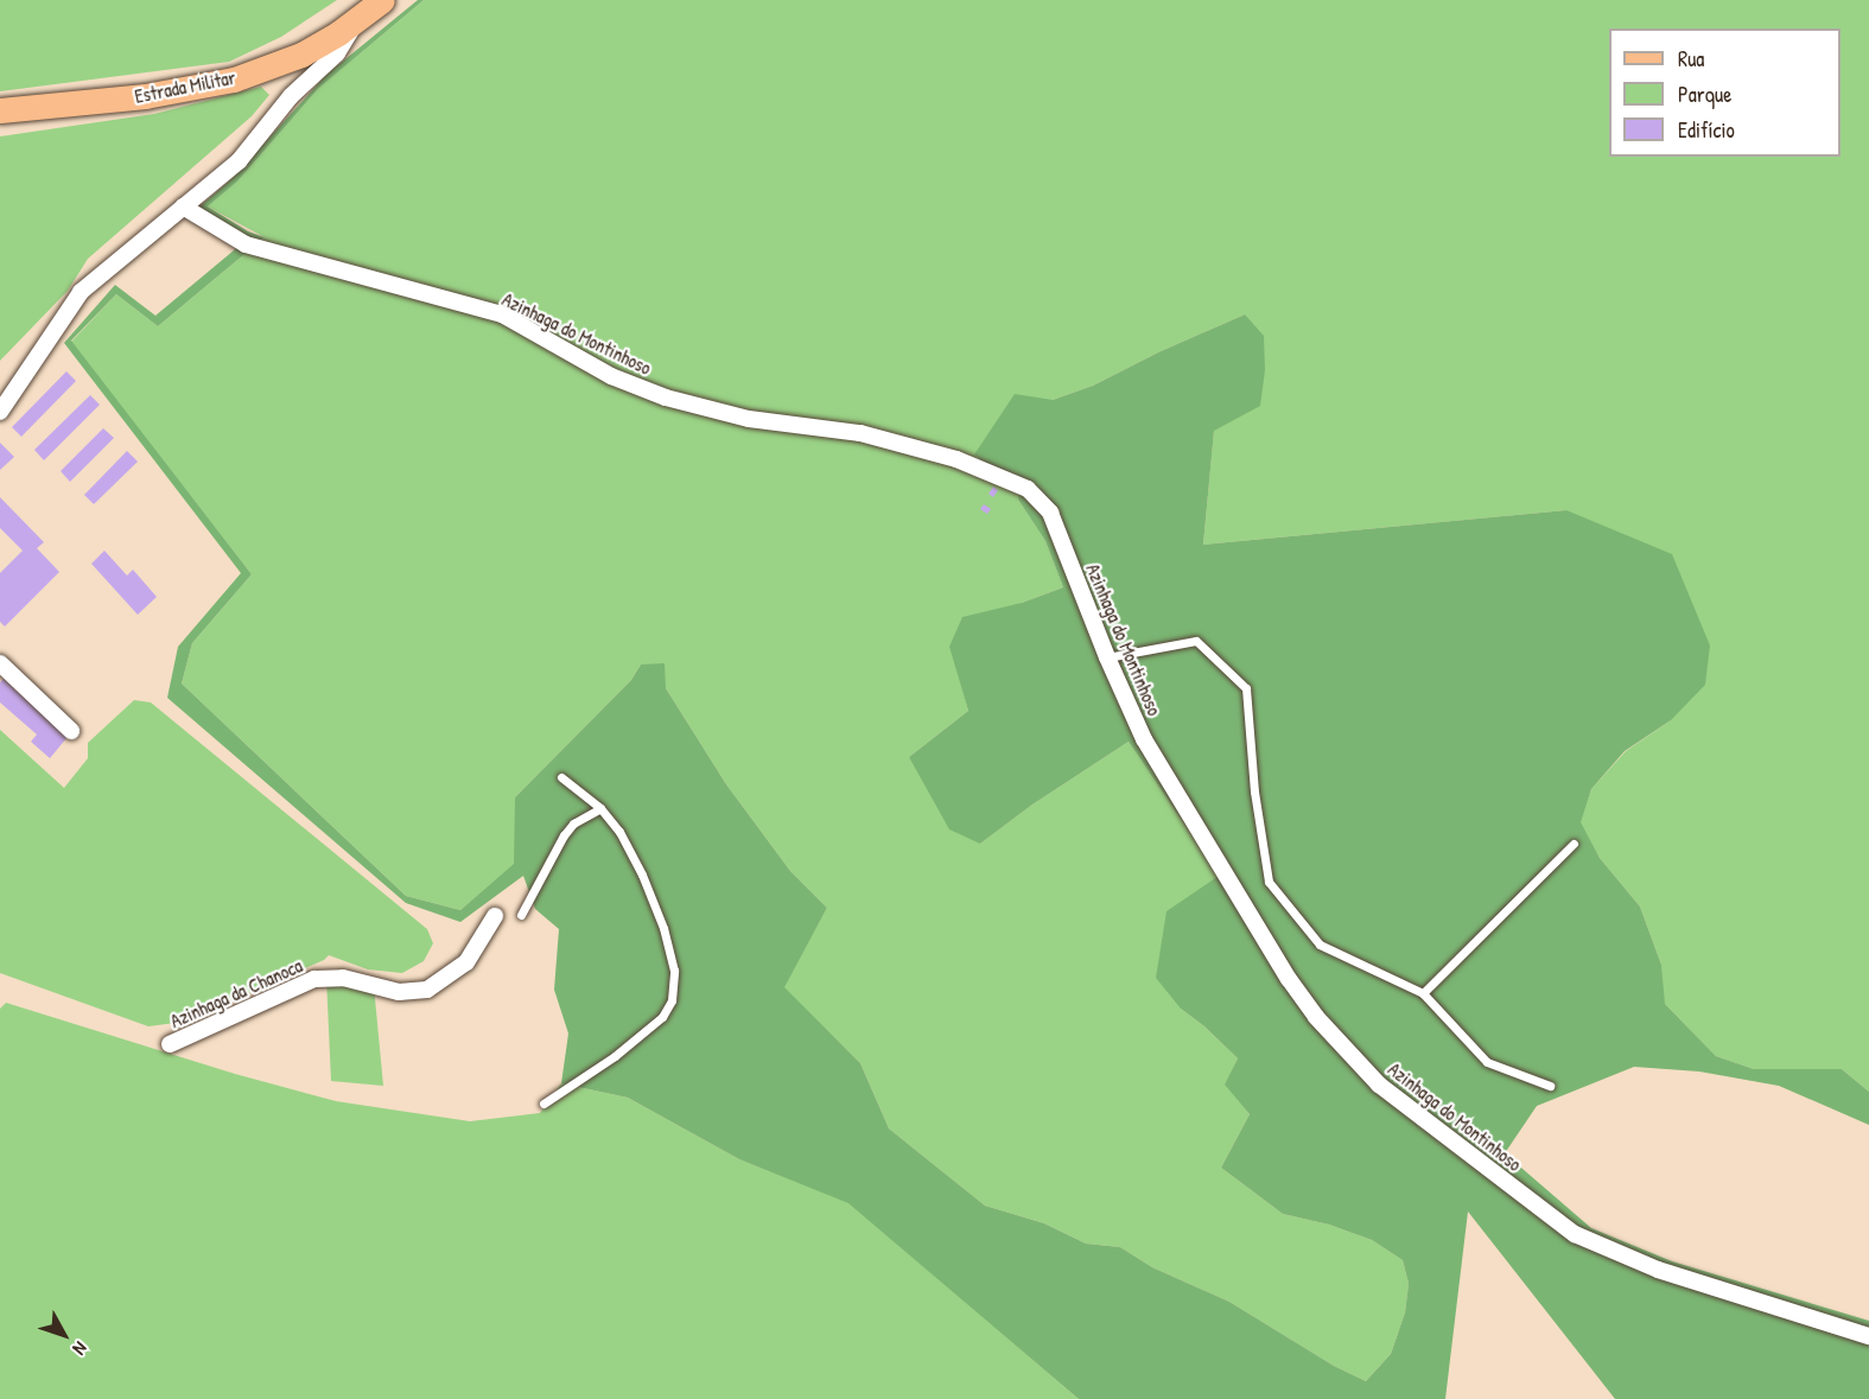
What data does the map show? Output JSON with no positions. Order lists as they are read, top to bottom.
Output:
{
  "streets": {
    "main road": ["Estrada Militar"],
    "street": ["Azinhaga do Montinhoso", "Azinhaga da Chanoca"]
  },
  "legend": ["Rua", "Parque", "Edifício"],
  "north": "bottom right"
}
